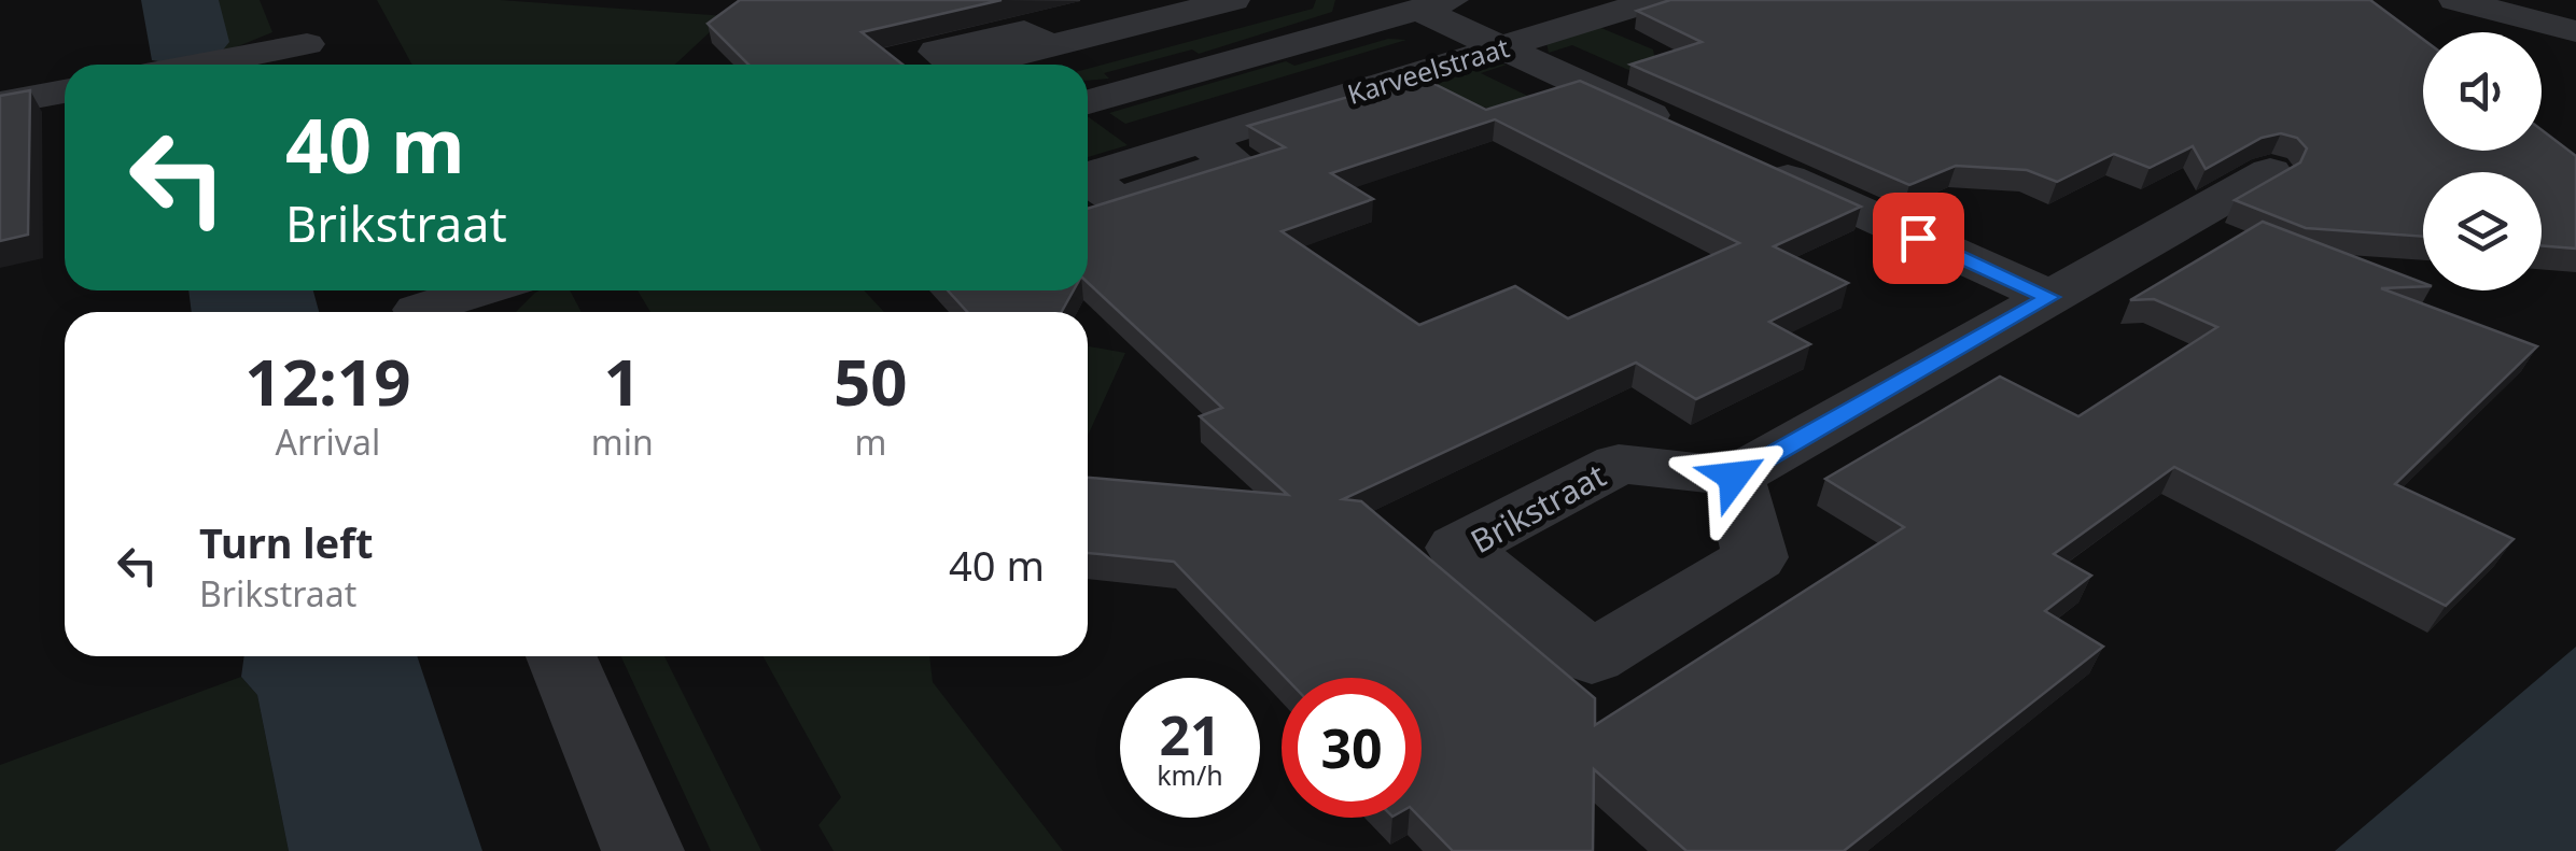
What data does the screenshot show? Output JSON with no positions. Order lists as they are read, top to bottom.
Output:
{
  "streets": {
    "street": ["Karveelstraat"]
  },
  "page": {
    "turn": ["40 m", "Brikstraat"],
    "eta": [
      "12:19",
      "Arrival",
      "1",
      "min",
      "50",
      "m"
    ],
    "list": [
      {
        "name": "Turn left",
        "note": "Brikstraat",
        "value": "40 m"
      }
    ],
    "speed": "21 km/h",
    "limit": "30"
  }
}
